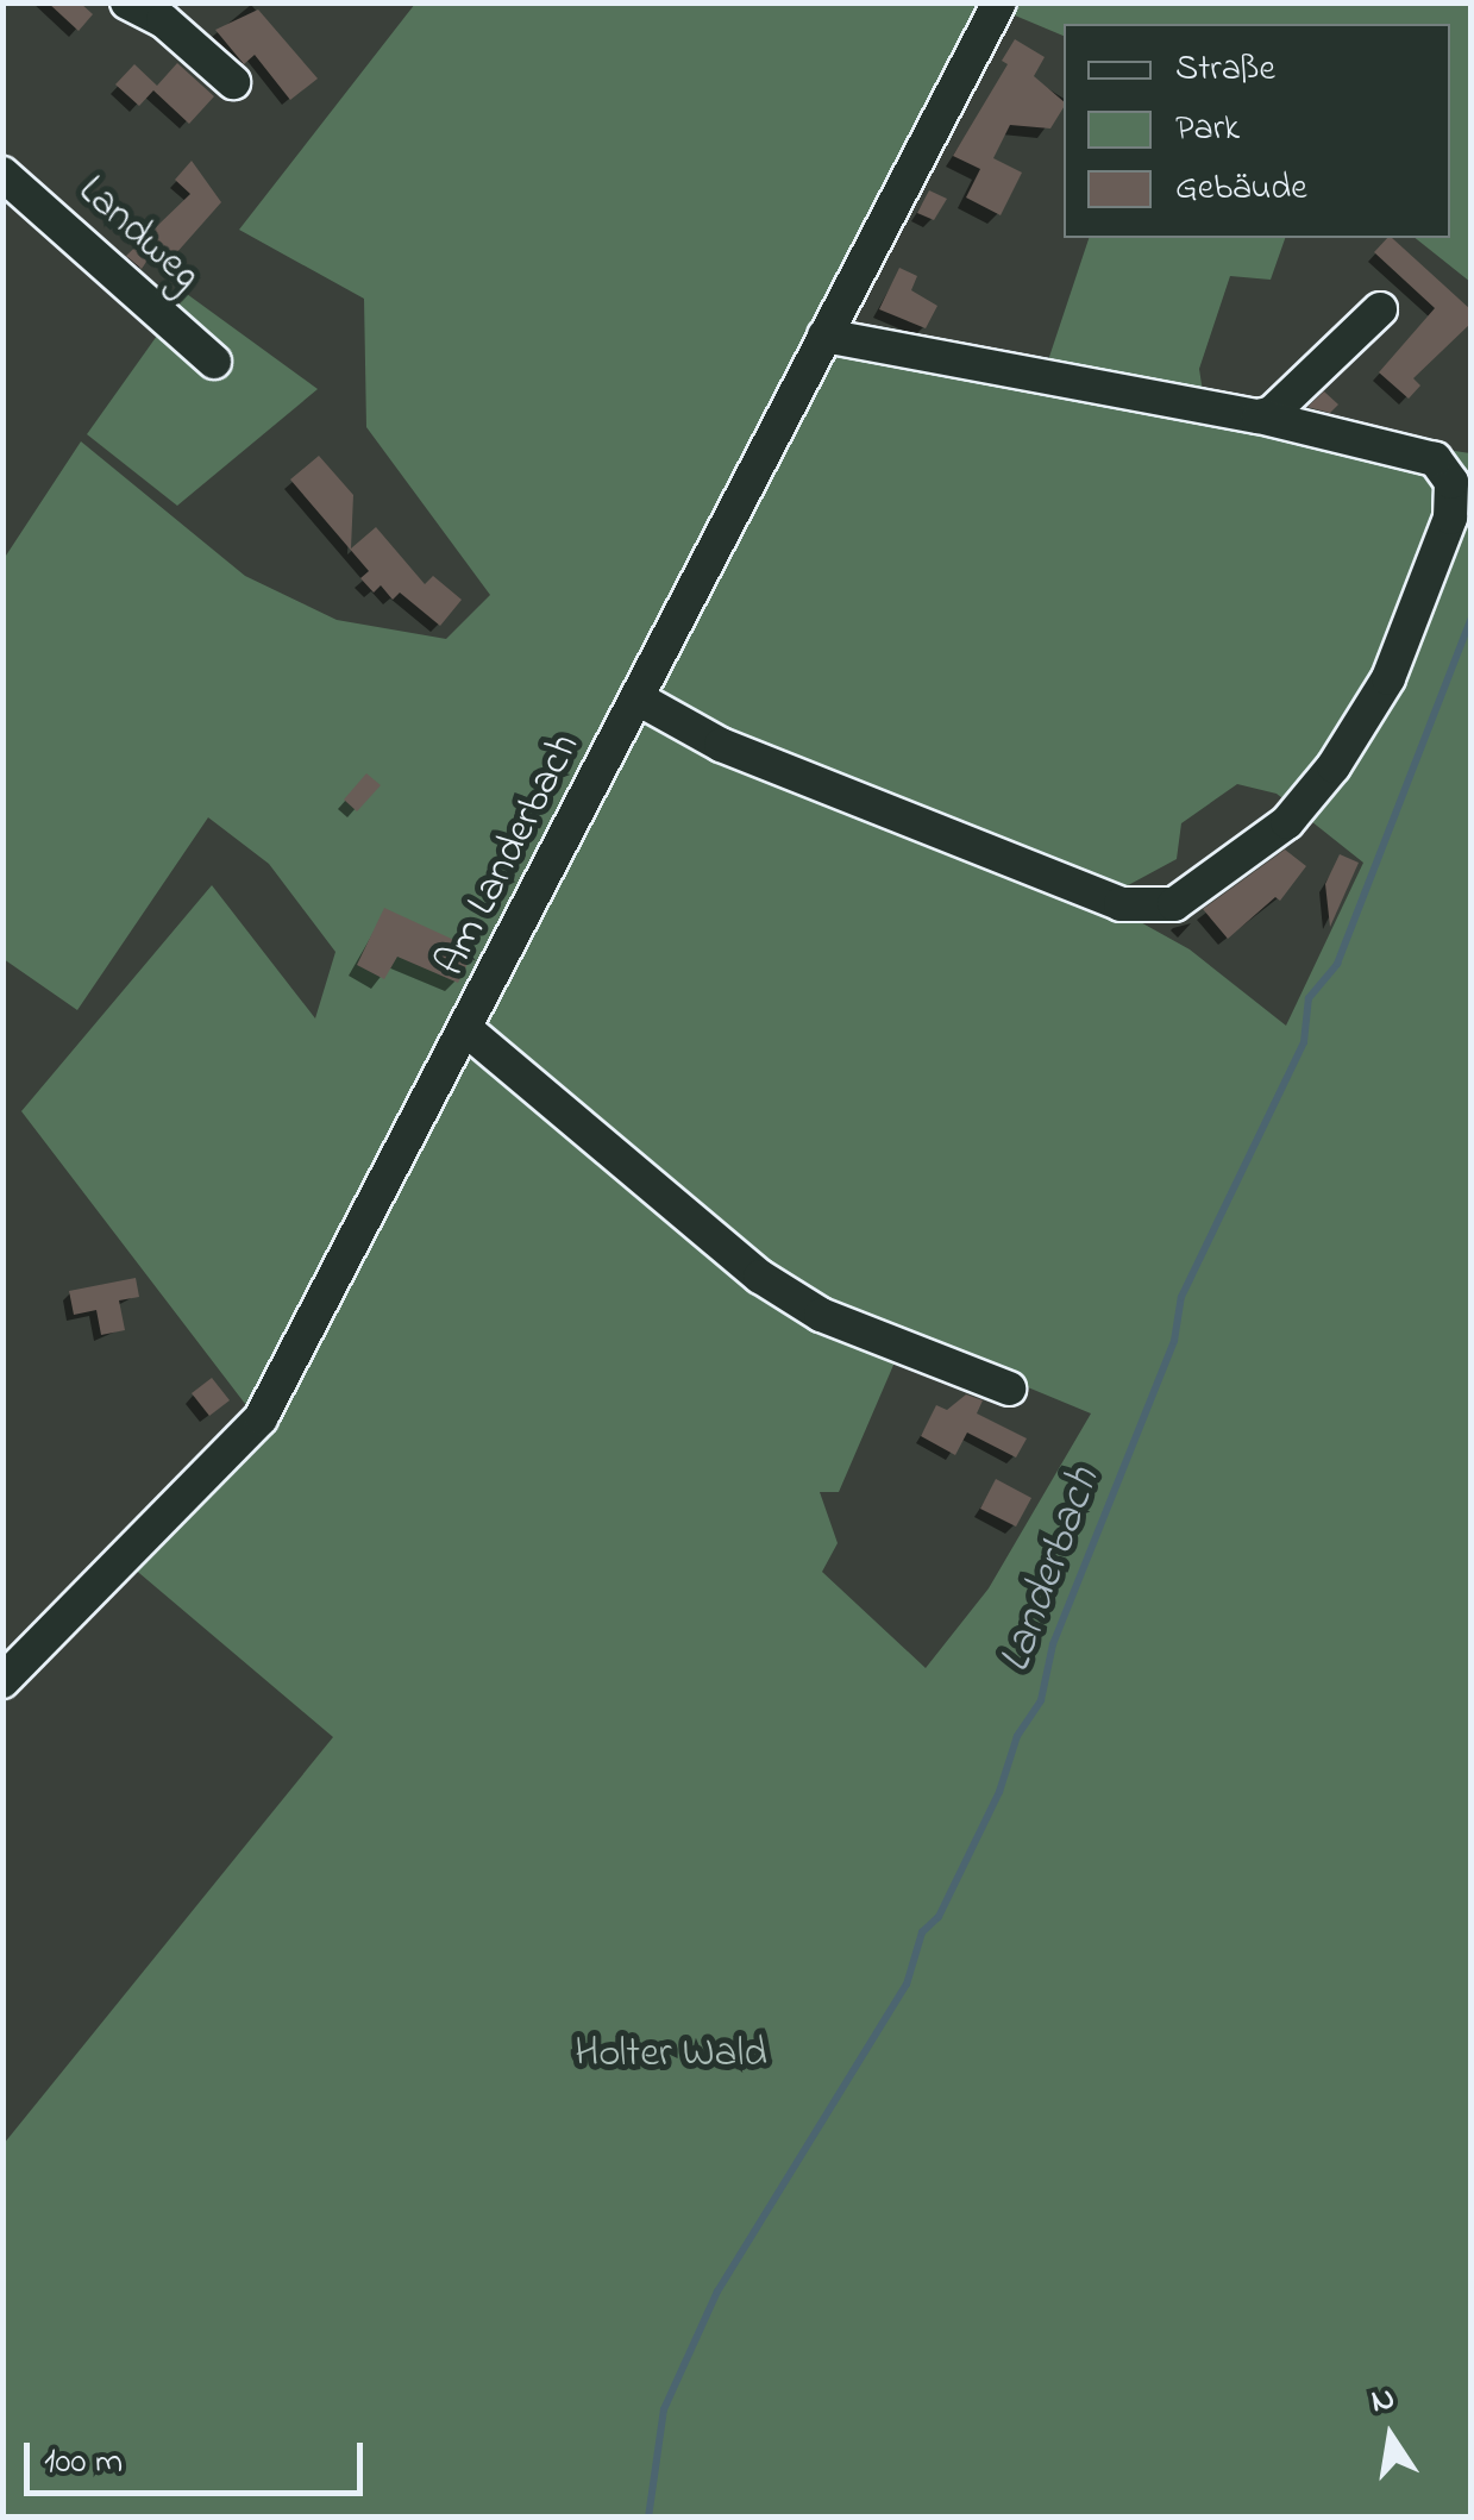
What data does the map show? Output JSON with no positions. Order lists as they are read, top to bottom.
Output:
{
  "streets": {
    "street": ["Landweg", "Am Landerbach"]
  },
  "water": ["Landerbach"],
  "parks": ["Holter Wald"],
  "legend": ["Straße", "Park", "Gebäude"],
  "scale_bar": "100 m",
  "north": "top"
}
